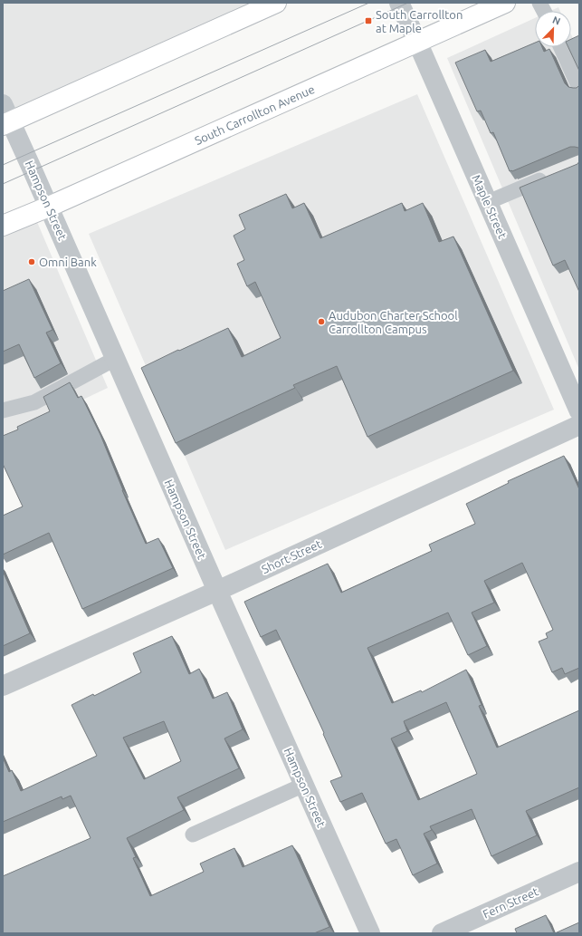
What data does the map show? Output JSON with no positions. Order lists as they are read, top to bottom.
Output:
{
  "streets": {
    "main road": ["South Carrollton Avenue"],
    "street": [
      "Hampson Street",
      "Maple Street",
      "Short Street",
      "Fern Street"
    ]
  },
  "crossings": [
    ["South Carrollton Avenue", "Hampson Street"],
    ["South Carrollton Avenue", "Maple Street"],
    ["Hampson Street", "Short Street"]
  ],
  "places": {
    "transit": ["South Carrollton at Maple"],
    "other": ["Omni Bank", "Audubon Charter School Carrollton Campus"]
  },
  "north": "top right"
}
